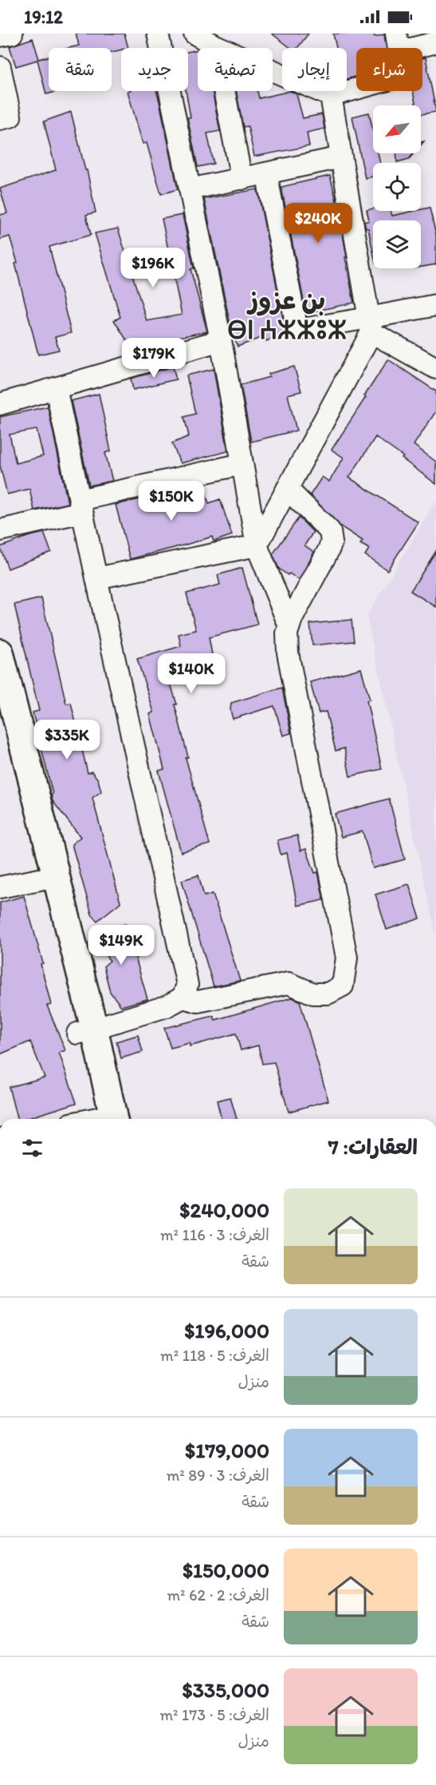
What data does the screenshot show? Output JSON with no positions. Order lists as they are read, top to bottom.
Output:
{
  "districts": ["بن عزوز ⴱⵏ ⵄⵣⵣⵓⵣ"],
  "north": "bottom left",
  "page": {
    "status": "19:12",
    "chip": [
      "شراء",
      "إيجار",
      "تصفية",
      "جديد",
      "شقة"
    ],
    "price": [
      "$240K",
      "$196K",
      "$179K",
      "$150K",
      "$140K",
      "$335K",
      "$149K"
    ],
    "heading": "العقارات: 7",
    "list": [
      {
        "name": "$240,000",
        "note": "الغرف: 3 · 116 m² · شقة"
      },
      {
        "name": "$196,000",
        "note": "الغرف: 5 · 118 m² · منزل"
      },
      {
        "name": "$179,000",
        "note": "الغرف: 3 · 89 m² · شقة"
      },
      {
        "name": "$150,000",
        "note": "الغرف: 2 · 62 m² · شقة"
      },
      {
        "name": "$335,000",
        "note": "الغرف: 5 · 173 m² · منزل"
      }
    ]
  }
}
